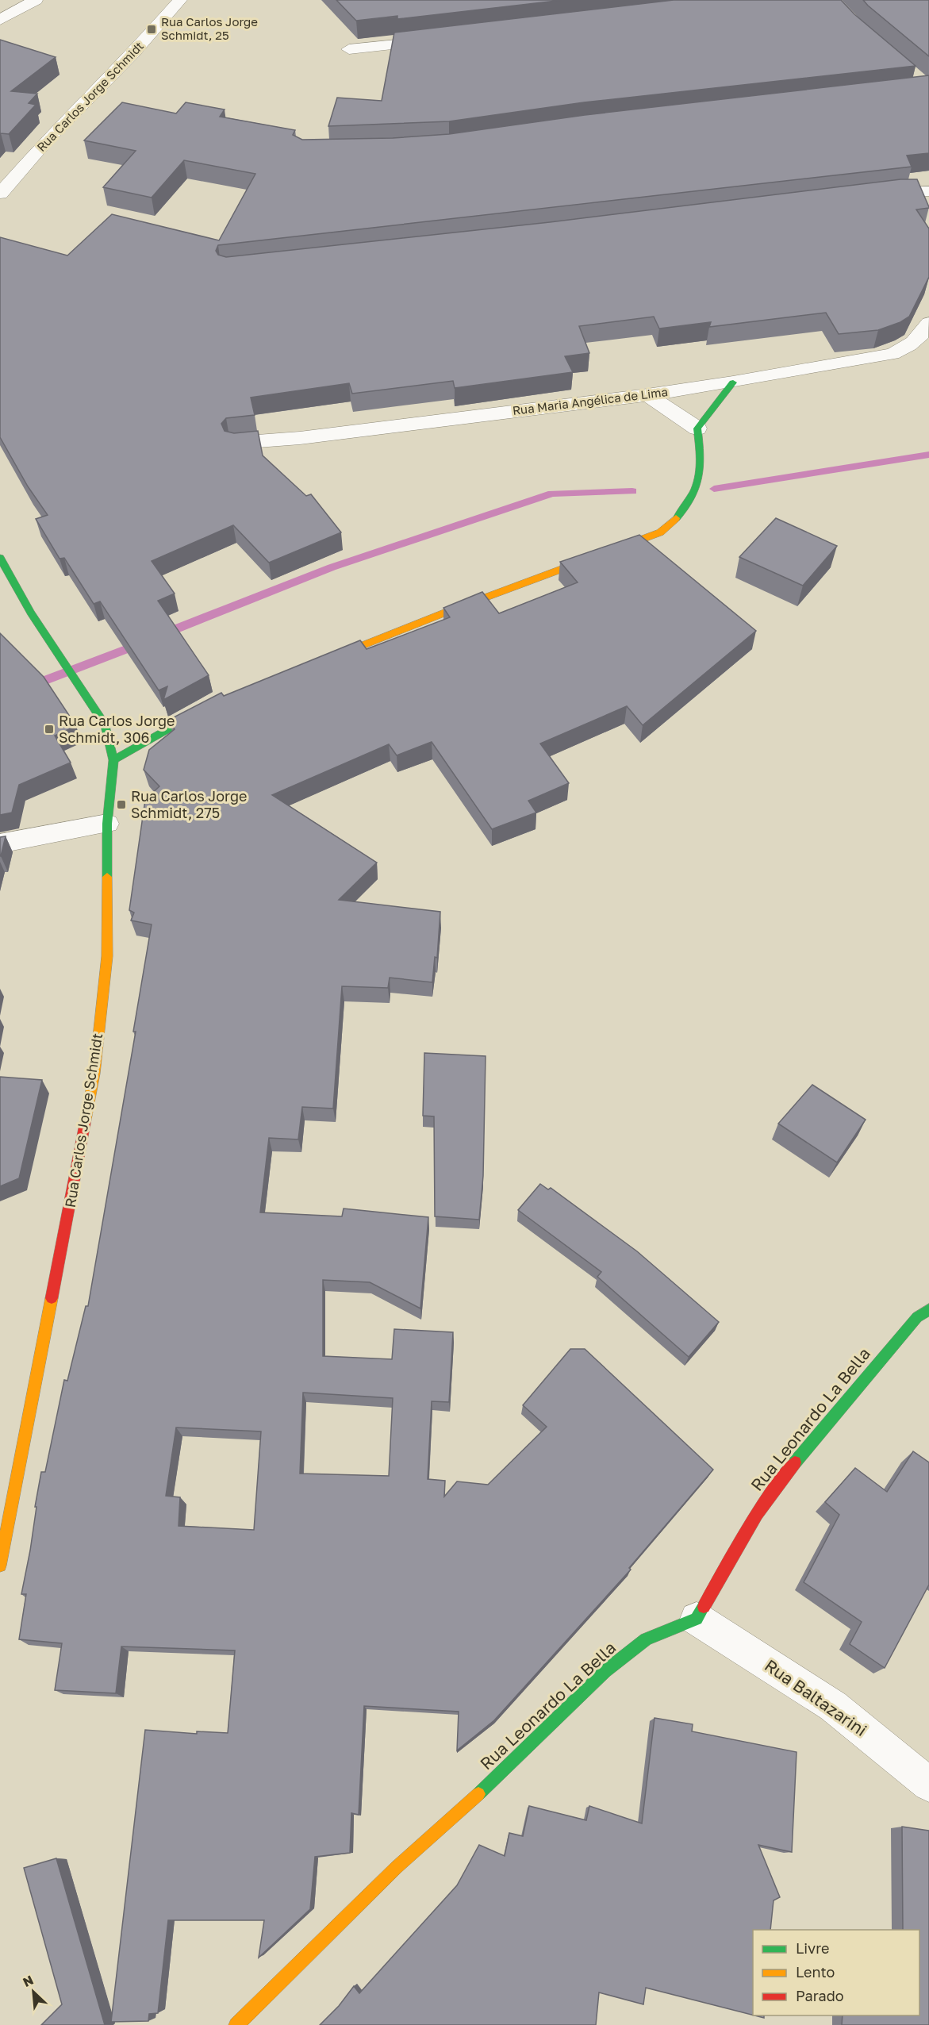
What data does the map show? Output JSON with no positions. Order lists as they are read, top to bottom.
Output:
{
  "streets": {
    "street": [
      "Rua Carlos Jorge Schmidt",
      "Rua Maria Angélica de Lima",
      "Rua Leonardo La Bella",
      "Rua Baltazarini"
    ]
  },
  "crossings": [
    ["Rua Leonardo La Bella", "Rua Baltazarini"]
  ],
  "places": {
    "transit": ["Rua Carlos Jorge Schmidt, 25", "Rua Carlos Jorge Schmidt, 306", "Rua Carlos Jorge Schmidt, 275"]
  },
  "legend": ["Livre", "Lento", "Parado"],
  "north": "top left"
}
